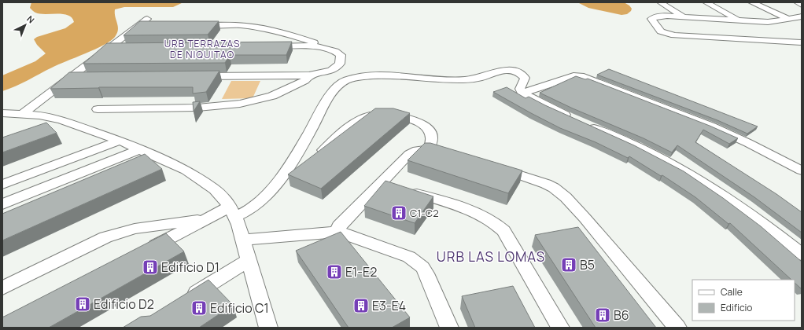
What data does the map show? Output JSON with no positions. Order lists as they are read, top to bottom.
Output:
{
  "districts": ["URB TERRAZAS DE NIQUITAO", "URB LAS LOMAS"],
  "places": {
    "building": [
      "C1-C2",
      "B5",
      "Edificio D1",
      "E1-E2",
      "Edificio D2",
      "E3-E4",
      "Edificio C1",
      "B6"
    ]
  },
  "legend": ["Calle", "Edificio"],
  "north": "top right"
}
